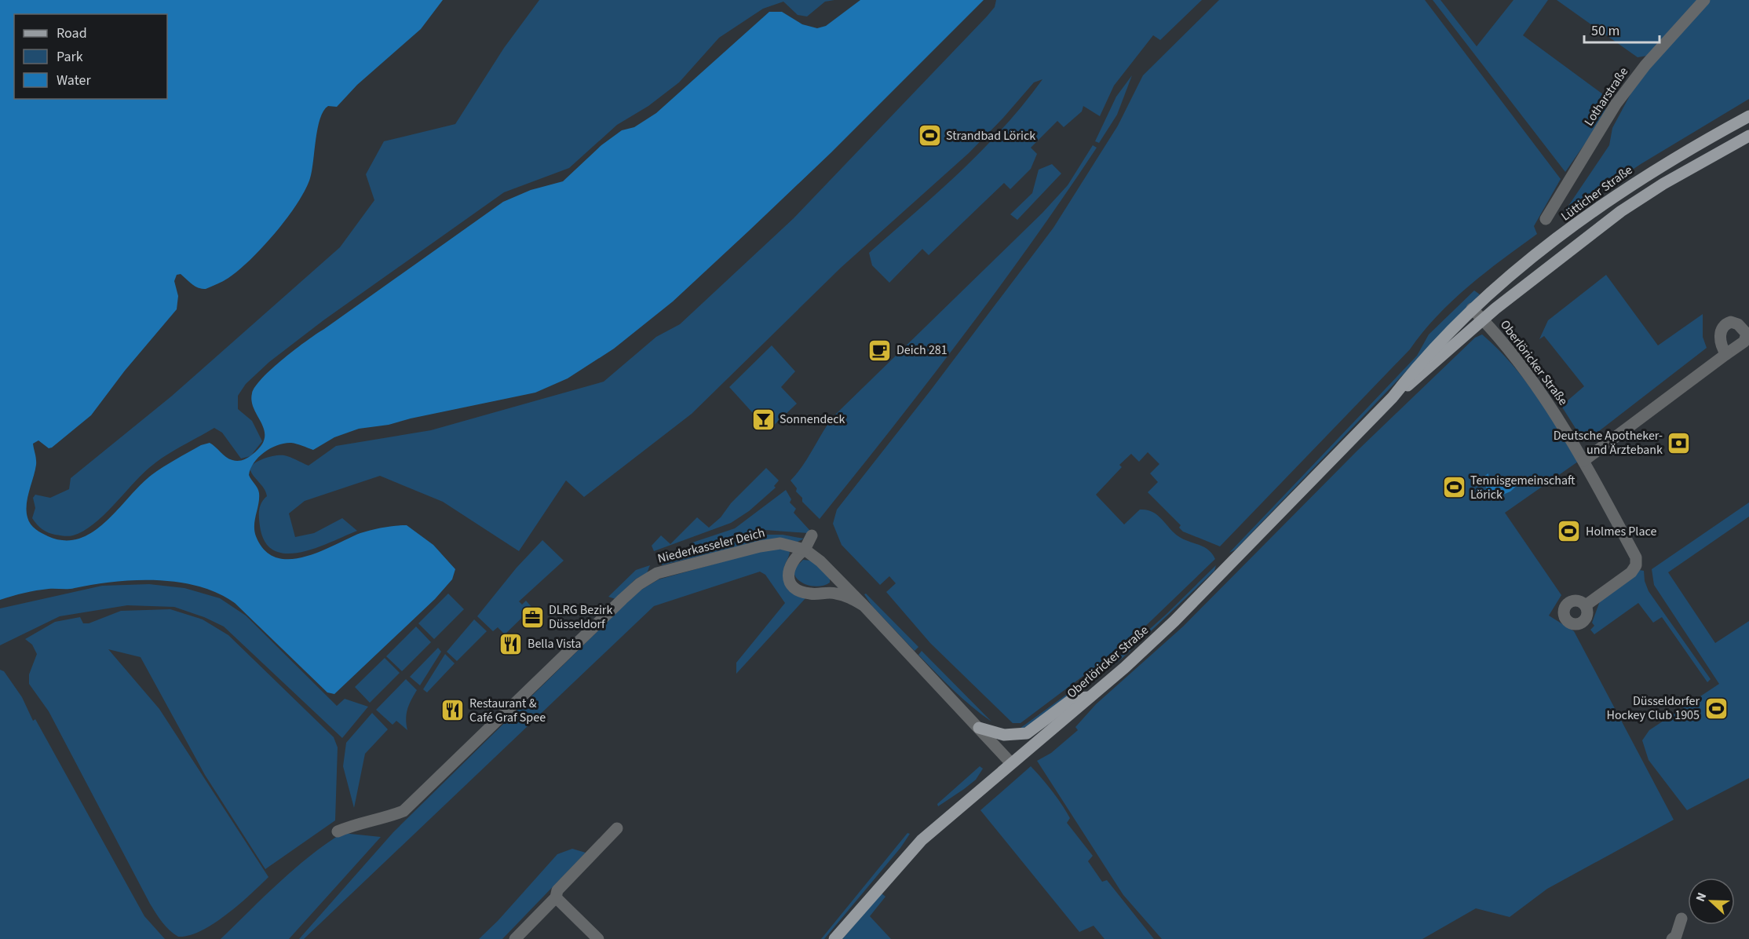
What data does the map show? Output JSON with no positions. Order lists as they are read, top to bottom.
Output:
{
  "streets": {
    "main road": ["Lütticher Straße", "Oberlöricker Straße"],
    "street": ["Lotharstraße", "Niederkasseler Deich"]
  },
  "crossings": [
    ["Lütticher Straße", "Oberlöricker Straße"]
  ],
  "places": {
    "sports": [
      "Strandbad Lörick",
      "Tennisgemeinschaft Lörick",
      "Holmes Place",
      "Düsseldorfer Hockey Club 1905"
    ],
    "cafe": ["Deich 281"],
    "bar": ["Sonnendeck"],
    "bank": ["Deutsche Apotheker- und Ärztebank"],
    "office": ["DLRG Bezirk Düsseldorf"],
    "restaurant": ["Bella Vista", "Restaurant & Café Graf Spee"]
  },
  "legend": ["Road", "Park", "Water"],
  "scale_bar": "50 m",
  "north": "left"
}
